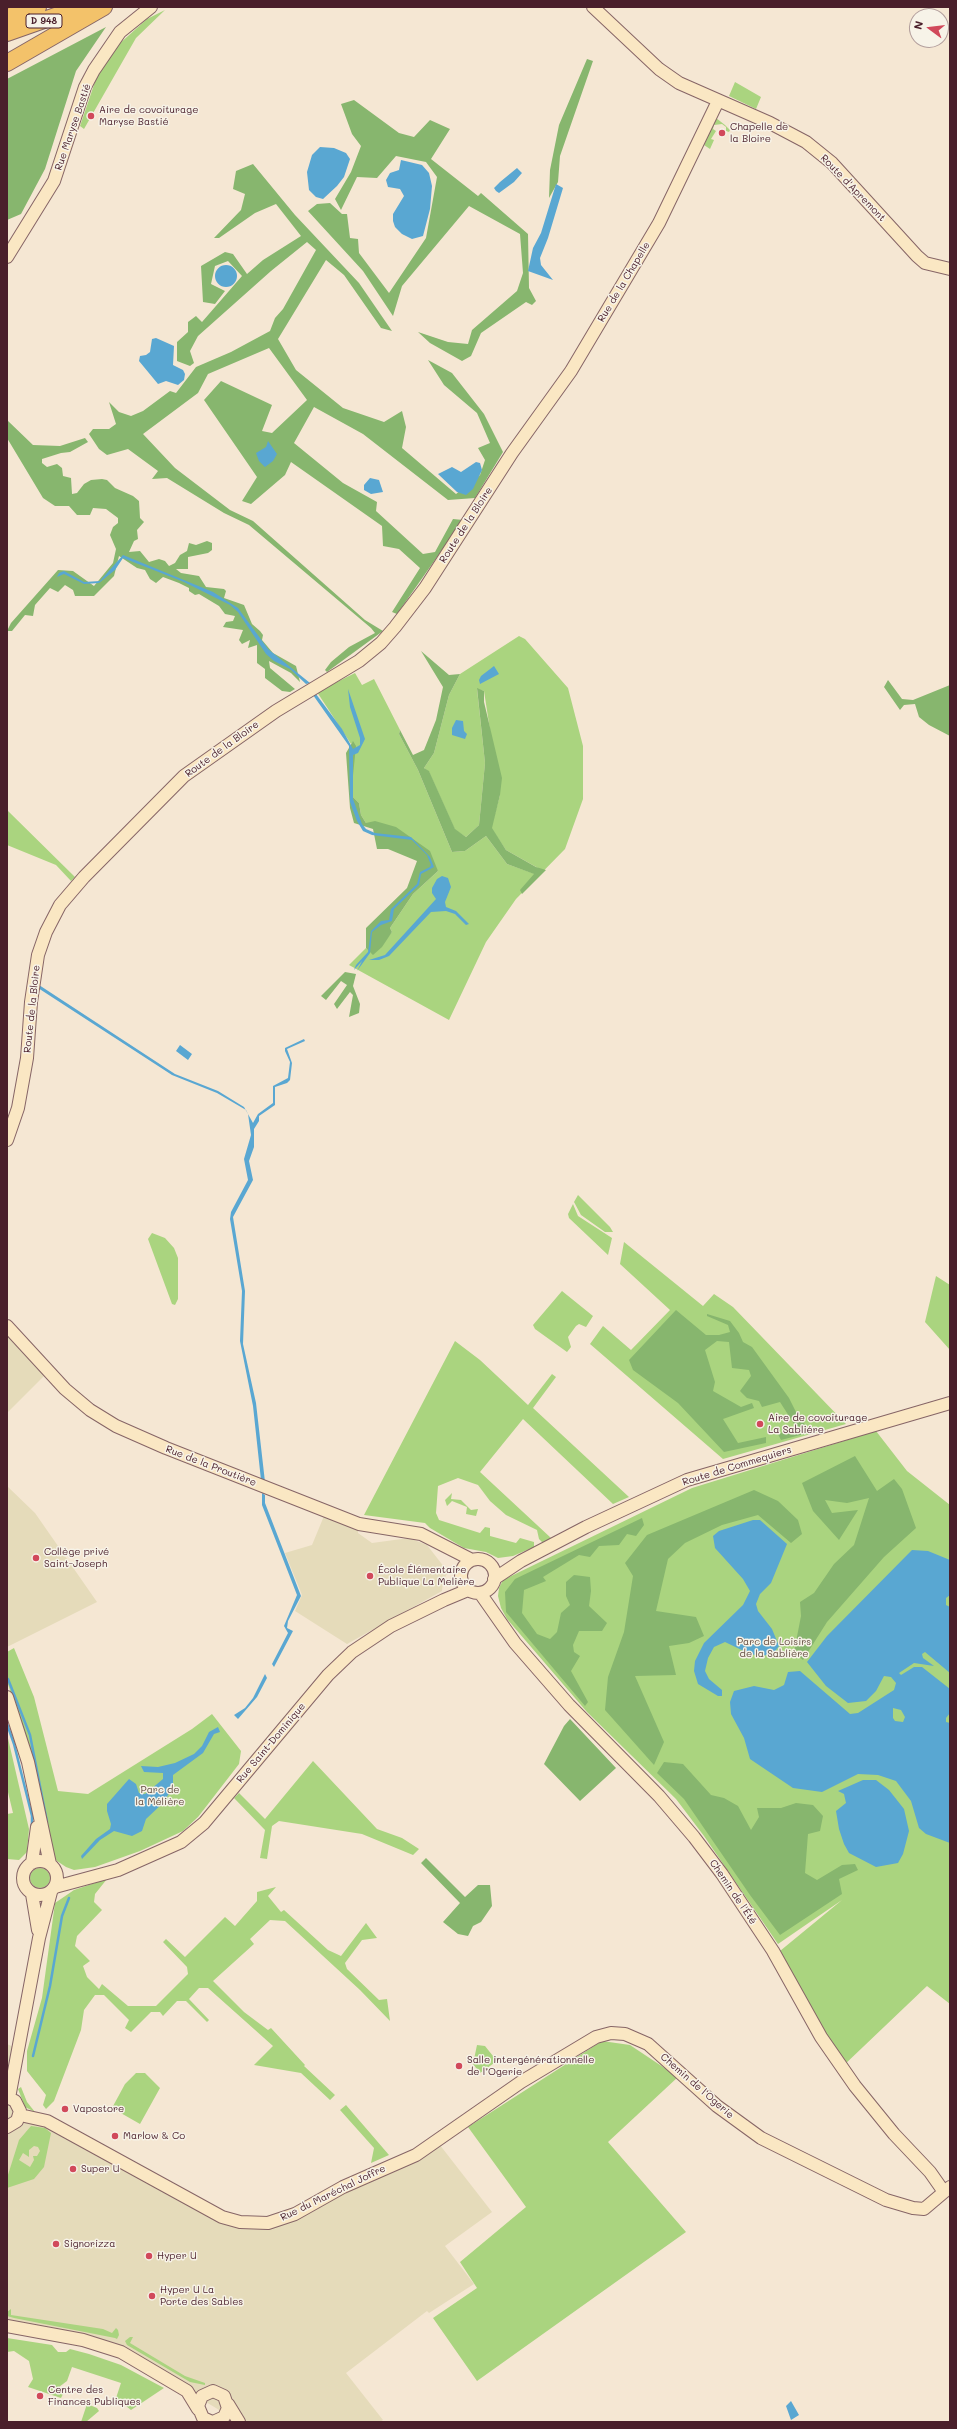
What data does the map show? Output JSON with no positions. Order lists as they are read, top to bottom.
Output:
{
  "streets": {
    "highway": ["D 948"],
    "street": [
      "Rue Maryse Bastié",
      "Route d'Apremont",
      "Rue de la Chapelle",
      "Route de la Bloire",
      "Rue de la Proutière",
      "Route de Commequiers",
      "Rue Saint-Dominique",
      "Chemin de l'Été",
      "Chemin de l'Ogerie",
      "Rue du Maréchal Joffre"
    ]
  },
  "crossings": [
    ["Route d'Apremont", "Rue de la Chapelle"],
    ["Rue de la Chapelle", "Route de la Bloire"],
    ["Rue de la Proutière", "Route de Commequiers"],
    ["Rue de la Proutière", "Rue Saint-Dominique"],
    ["Rue de la Proutière", "Chemin de l'Été"],
    ["Route de Commequiers", "Rue Saint-Dominique"],
    ["Route de Commequiers", "Chemin de l'Été"],
    ["Rue Saint-Dominique", "Chemin de l'Été"],
    ["Chemin de l'Été", "Chemin de l'Ogerie"],
    ["Chemin de l'Ogerie", "Rue du Maréchal Joffre"]
  ],
  "parks": ["Parc de Loisirs de la Sablière", "Parc de la Mélière"],
  "places": [
    "Aire de covoiturage Maryse Bastié",
    "Chapelle de la Bloire",
    "Aire de covoiturage La Sabliére",
    "Collège privé Saint-Joseph",
    "École Élémentaire Publique La Melière",
    "Salle intergénérationnelle de l’Ogerie",
    "Vapostore",
    "Marlow & Co",
    "Super U",
    "Signorizza",
    "Hyper U",
    "Hyper U La Porte des Sables",
    "Centre des Finances Publiques"
  ],
  "north": "left"
}
